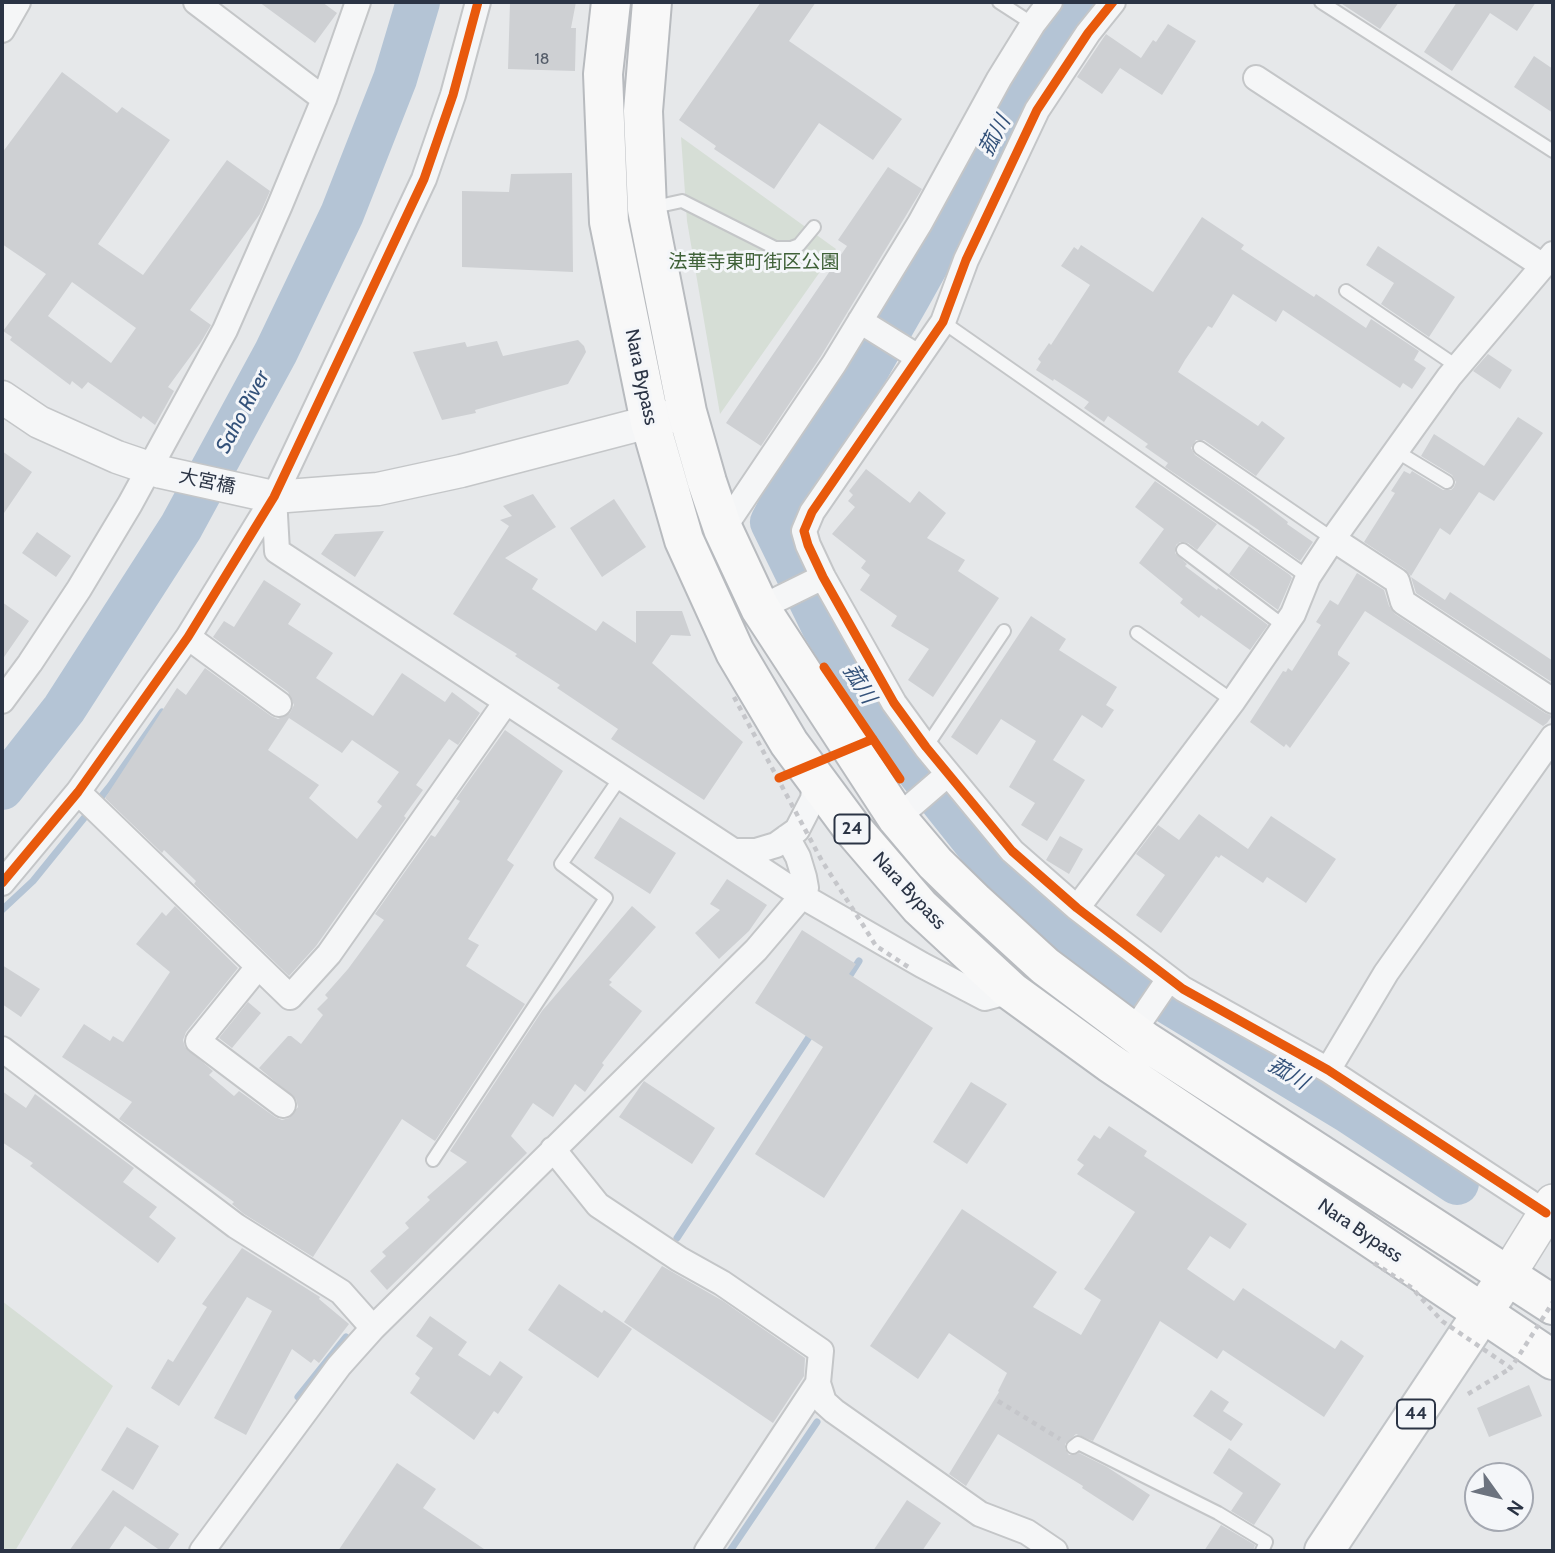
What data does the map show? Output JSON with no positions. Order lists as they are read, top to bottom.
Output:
{
  "streets": {
    "main road": ["Nara Bypass", "24", "44"],
    "street": ["大宮橋"]
  },
  "crossings": [
    ["Nara Bypass", "大宮橋"],
    ["Nara Bypass", "44"]
  ],
  "water": ["菰川", "Saho River"],
  "parks": ["法華寺東町街区公園"],
  "house_numbers": ["18"],
  "north": "bottom right"
}
